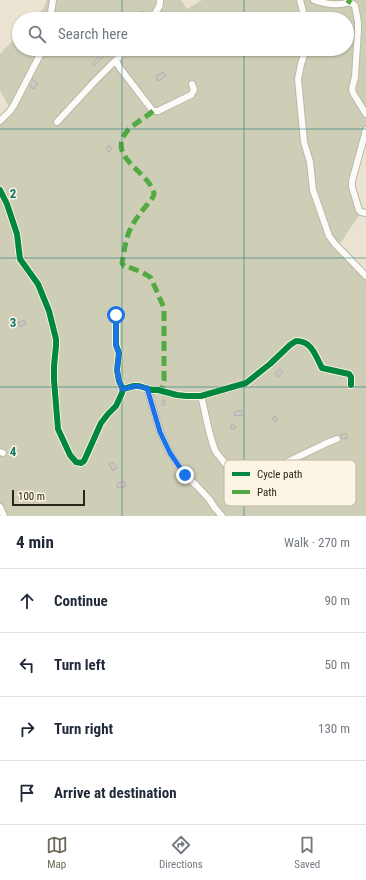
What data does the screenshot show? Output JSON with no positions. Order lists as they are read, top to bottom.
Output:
{
  "legend": ["Cycle path", "Path"],
  "scale_bar": "100 m",
  "page": {
    "search": "Search here",
    "scale": "100 m",
    "heading": ["4 min", "Walk · 270 m"],
    "list": [
      ["Continue", "90 m"],
      ["Turn left", "50 m"],
      ["Turn right", "130 m"],
      "Arrive at destination"
    ],
    "nav": ["Map", "Directions", "Saved"]
  },
  "grid": {
    "rows": ["2", "3", "4"]
  }
}
